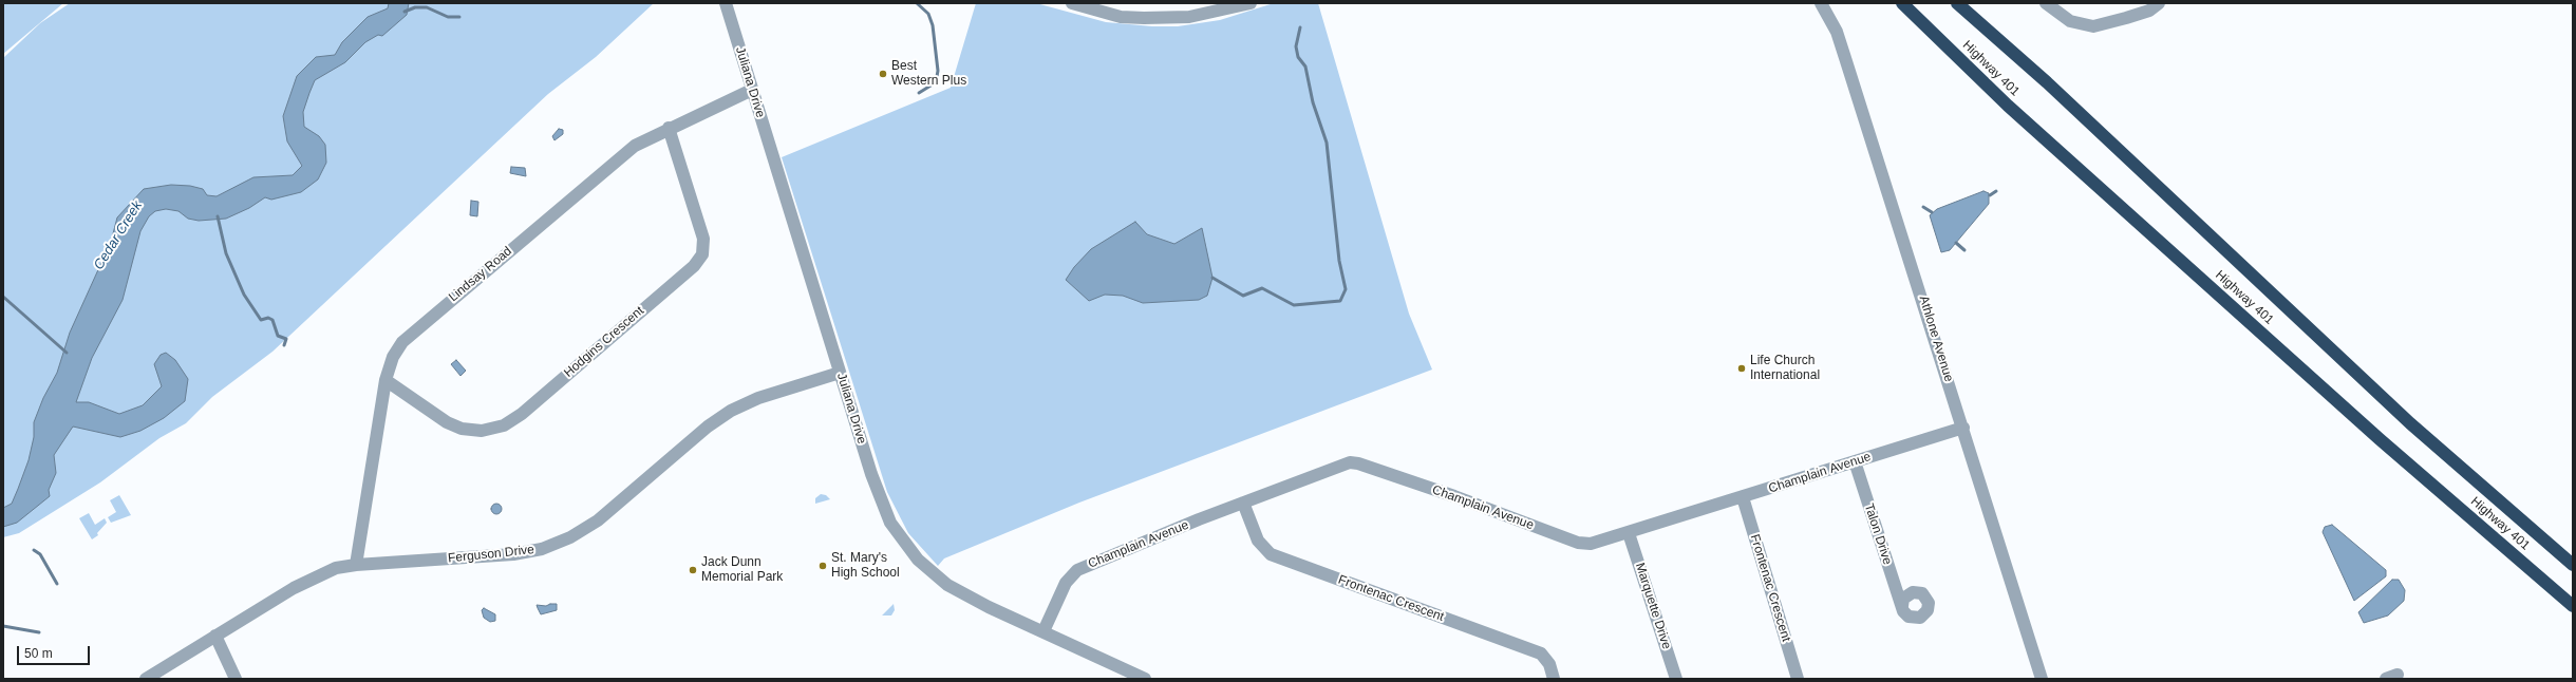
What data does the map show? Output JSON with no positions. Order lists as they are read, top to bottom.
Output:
{
  "streets": {
    "highway": ["Highway 401"],
    "street": [
      "Juliana Drive",
      "Lindsay Road",
      "Athlone Avenue",
      "Hodgins Crescent",
      "Champlain Avenue",
      "Talon Drive",
      "Ferguson Drive",
      "Frontenac Crescent",
      "Marquette Drive"
    ]
  },
  "crossings": [
    ["Juliana Drive", "Lindsay Road"],
    ["Juliana Drive", "Champlain Avenue"],
    ["Juliana Drive", "Ferguson Drive"],
    ["Lindsay Road", "Hodgins Crescent"],
    ["Lindsay Road", "Ferguson Drive"],
    ["Athlone Avenue", "Champlain Avenue"],
    ["Champlain Avenue", "Talon Drive"],
    ["Champlain Avenue", "Frontenac Crescent"],
    ["Champlain Avenue", "Marquette Drive"]
  ],
  "water": ["Cedar Creek"],
  "places": [
    "Best Western Plus",
    "Life Church International",
    "St. Mary's High School",
    "Jack Dunn Memorial Park"
  ],
  "scale_bar": "50 m"
}
